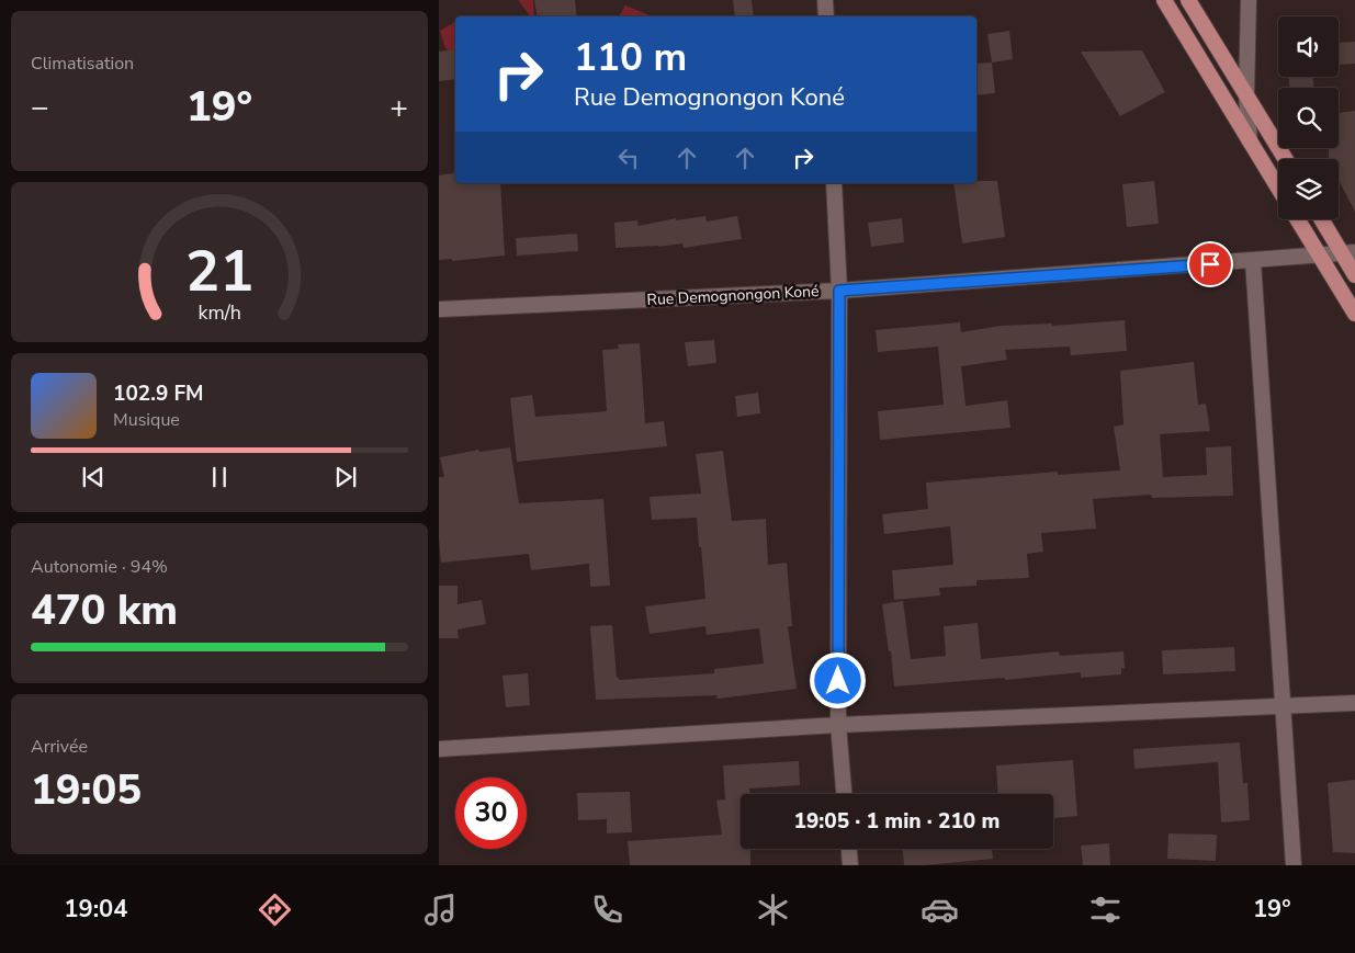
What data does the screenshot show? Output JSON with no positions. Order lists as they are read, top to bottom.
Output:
{
  "streets": {
    "street": ["Rue Demognongon Koné"]
  },
  "page": {
    "tile": [
      "Climatisation",
      ["Autonomie · 94%", "470 km"],
      ["Arrivée", "19:05"]
    ],
    "turn": ["110 m", "Rue Demognongon Koné"],
    "heat": ["−", "19°", "+"],
    "song": ["102.9 FM", "Musique"],
    "limit": "30",
    "trip": "19:05 · 1 min · 210 m",
    "tabs": ["19:04", "19°"],
    "gauge": ["21", "km/h"]
  }
}
